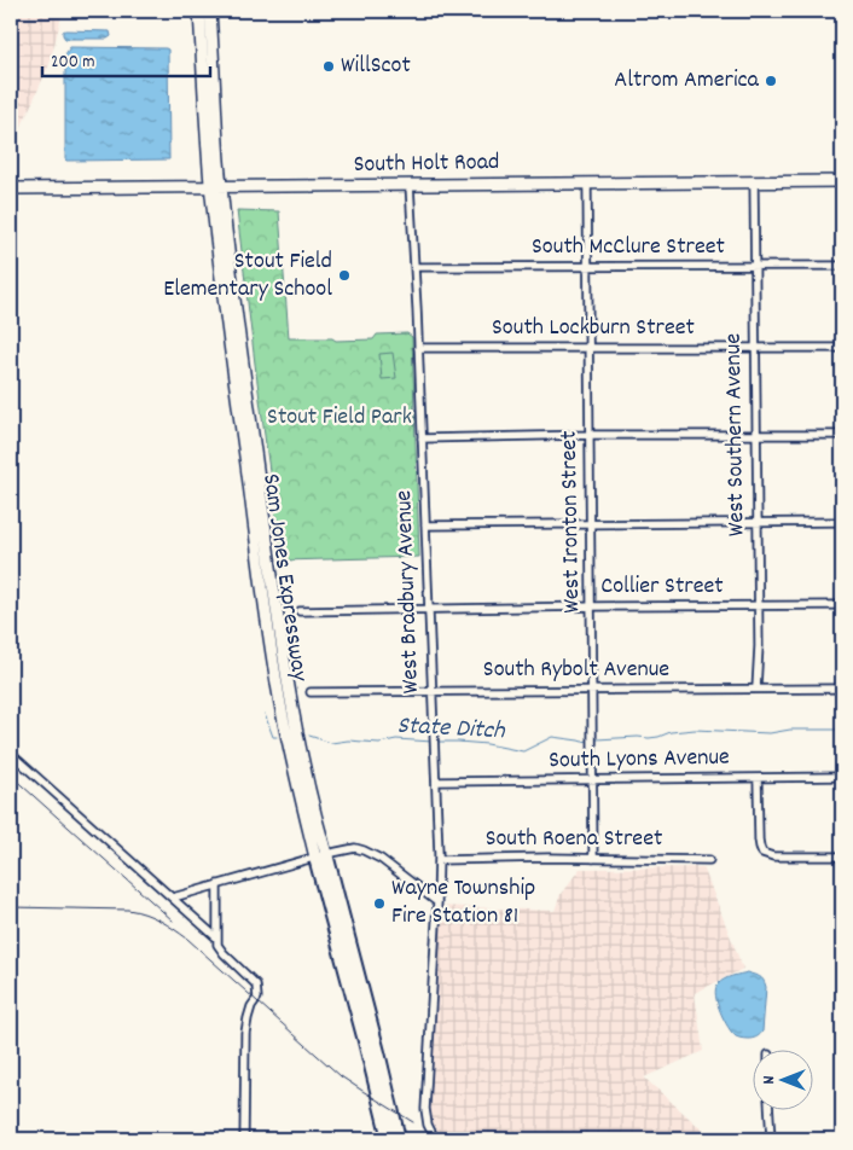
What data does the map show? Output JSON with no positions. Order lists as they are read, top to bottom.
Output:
{
  "streets": {
    "highway": ["Sam Jones Expressway"],
    "main road": ["South Holt Road"],
    "street": [
      "South McClure Street",
      "South Lockburn Street",
      "West Southern Avenue",
      "West Ironton Street",
      "Collier Street",
      "West Bradbury Avenue",
      "South Rybolt Avenue",
      "South Lyons Avenue",
      "South Roena Street"
    ]
  },
  "crossings": [
    ["South Holt Road", "West Southern Avenue"],
    ["South Holt Road", "West Ironton Street"],
    ["South Holt Road", "Sam Jones Expressway"],
    ["South Holt Road", "West Bradbury Avenue"],
    ["South McClure Street", "West Southern Avenue"],
    ["South McClure Street", "West Ironton Street"],
    ["South McClure Street", "West Bradbury Avenue"],
    ["South Lockburn Street", "West Southern Avenue"],
    ["South Lockburn Street", "West Ironton Street"],
    ["South Lockburn Street", "West Bradbury Avenue"],
    ["West Southern Avenue", "Collier Street"],
    ["West Southern Avenue", "South Rybolt Avenue"],
    ["West Ironton Street", "Collier Street"],
    ["West Ironton Street", "South Rybolt Avenue"],
    ["West Ironton Street", "South Lyons Avenue"],
    ["West Ironton Street", "South Roena Street"],
    ["Collier Street", "West Bradbury Avenue"],
    ["West Bradbury Avenue", "South Rybolt Avenue"],
    ["West Bradbury Avenue", "South Lyons Avenue"],
    ["West Bradbury Avenue", "South Roena Street"]
  ],
  "water": ["State Ditch"],
  "parks": ["Stout Field Park"],
  "places": [
    "WillScot",
    "Altrom America",
    "Stout Field Elementary School",
    "Wayne Township Fire Station 81"
  ],
  "scale_bar": "200 m",
  "north": "left"
}
